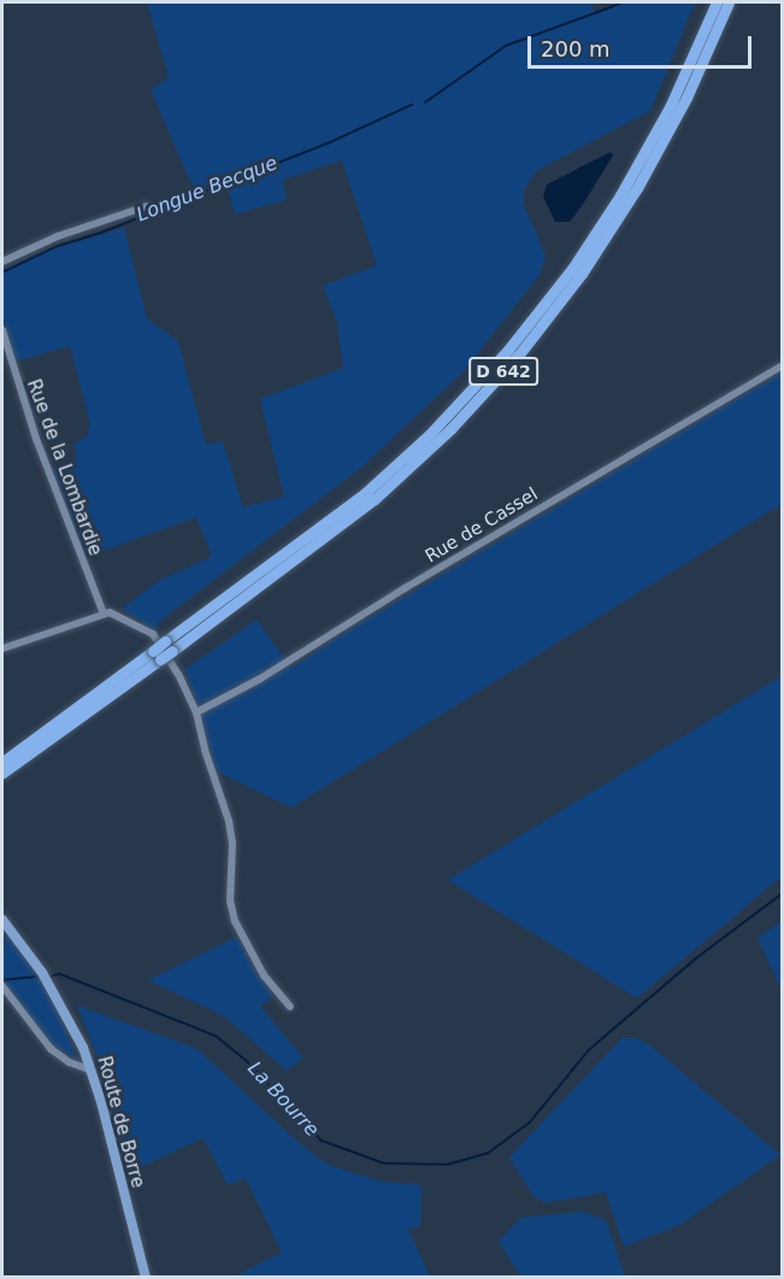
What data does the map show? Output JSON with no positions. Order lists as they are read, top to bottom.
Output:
{
  "streets": {
    "highway": ["D 642"],
    "main road": ["Route de Borre"],
    "street": ["Rue de la Lombardie", "Rue de Cassel"]
  },
  "water": ["Longue Becque", "La Bourre"],
  "scale_bar": "200 m"
}
